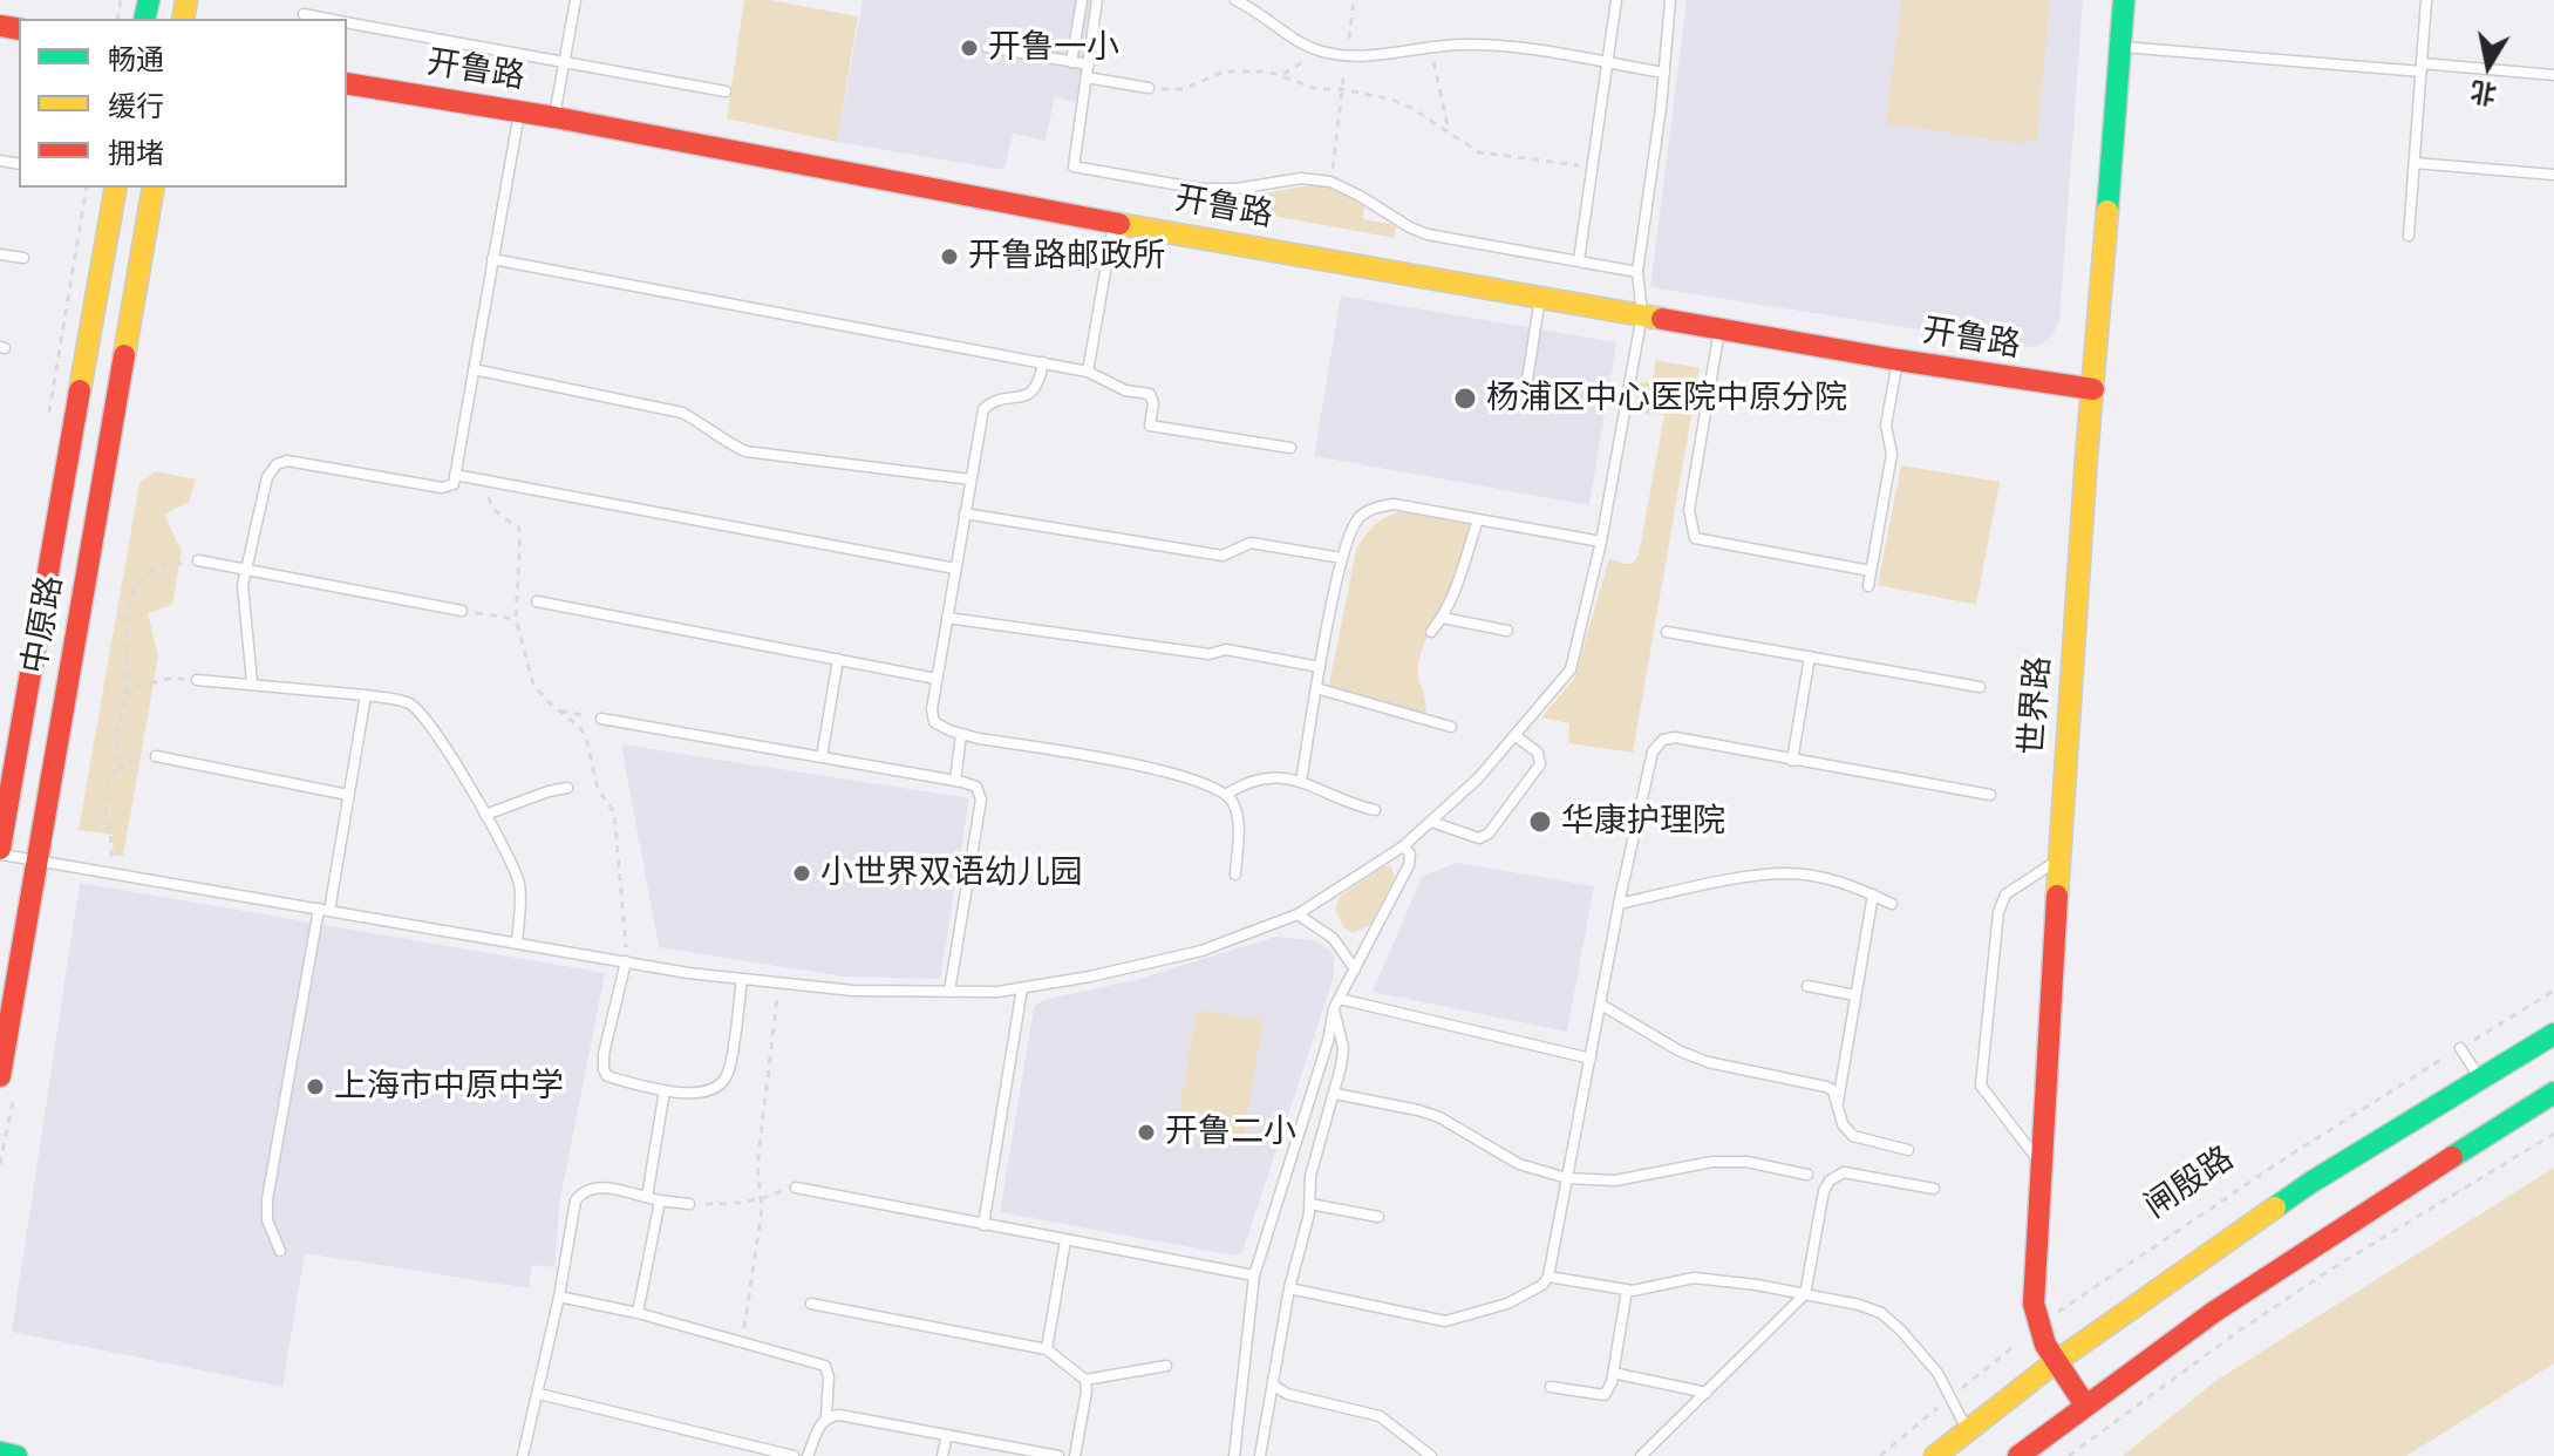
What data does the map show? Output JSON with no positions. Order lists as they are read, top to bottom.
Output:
{
  "streets": {
    "street": [
      "开鲁路",
      "中原路",
      "世界路",
      "闸殷路"
    ]
  },
  "crossings": [
    ["开鲁路", "世界路"],
    ["世界路", "闸殷路"]
  ],
  "places": [
    "开鲁一小",
    "开鲁路邮政所",
    "杨浦区中心医院中原分院",
    "华康护理院",
    "小世界双语幼儿园",
    "上海市中原中学",
    "开鲁二小"
  ],
  "legend": ["畅通", "缓行", "拥堵"],
  "north": "bottom"
}
